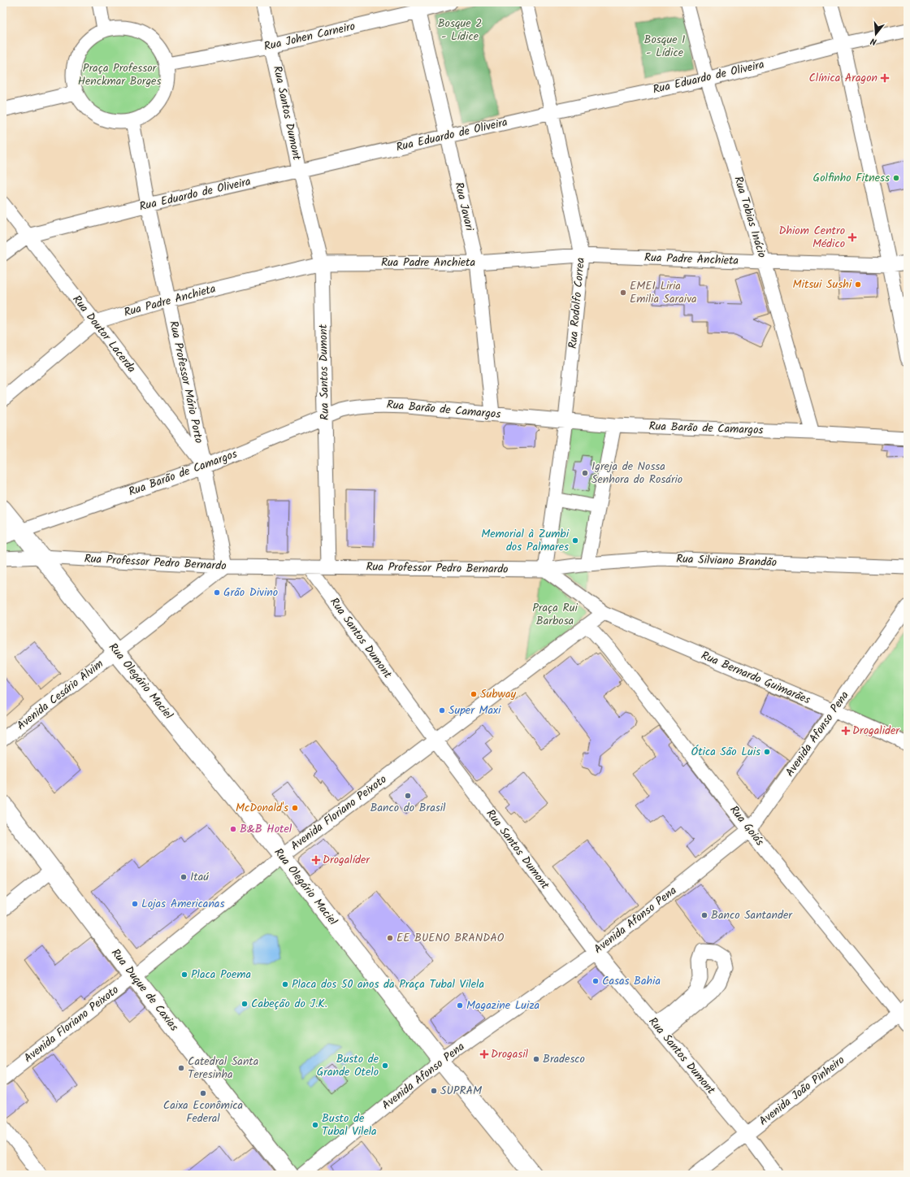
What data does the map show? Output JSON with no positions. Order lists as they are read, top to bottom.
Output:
{
  "streets": {
    "main road": ["Rua Olegário Maciel", "Rua Duque de Caxias"],
    "street": [
      "Rua Johen Carneiro",
      "Rua Eduardo de Oliveira",
      "Rua Santos Dumont",
      "Rua Javari",
      "Rua Tobias Inácio",
      "Rua Padre Anchieta",
      "Rua Rodolfo Correa",
      "Rua Doutor Lacerda",
      "Rua Professor Mário Porto",
      "Rua Barão de Camargos",
      "Rua Silviano Brandão",
      "Rua Professor Pedro Bernardo",
      "Rua Bernardo Guimarães",
      "Avenida Cesário Alvim",
      "Avenida Afonso Pena",
      "Avenida Floriano Peixoto",
      "Rua Goiás",
      "Avenida João Pinheiro"
    ]
  },
  "crossings": [
    ["Rua Johen Carneiro", "Rua Santos Dumont"],
    ["Rua Johen Carneiro", "Rua Javari"],
    ["Rua Johen Carneiro", "Rua Professor Mário Porto"],
    ["Rua Eduardo de Oliveira", "Rua Santos Dumont"],
    ["Rua Eduardo de Oliveira", "Rua Javari"],
    ["Rua Eduardo de Oliveira", "Rua Tobias Inácio"],
    ["Rua Eduardo de Oliveira", "Rua Rodolfo Correa"],
    ["Rua Eduardo de Oliveira", "Rua Doutor Lacerda"],
    ["Rua Eduardo de Oliveira", "Rua Professor Mário Porto"],
    ["Rua Santos Dumont", "Rua Padre Anchieta"],
    ["Rua Santos Dumont", "Rua Barão de Camargos"],
    ["Rua Santos Dumont", "Rua Professor Pedro Bernardo"],
    ["Rua Santos Dumont", "Avenida Afonso Pena"],
    ["Rua Santos Dumont", "Avenida Floriano Peixoto"],
    ["Rua Santos Dumont", "Avenida João Pinheiro"],
    ["Rua Javari", "Rua Padre Anchieta"],
    ["Rua Javari", "Rua Barão de Camargos"],
    ["Rua Tobias Inácio", "Rua Padre Anchieta"],
    ["Rua Tobias Inácio", "Rua Barão de Camargos"],
    ["Rua Padre Anchieta", "Rua Rodolfo Correa"],
    ["Rua Padre Anchieta", "Rua Doutor Lacerda"],
    ["Rua Padre Anchieta", "Rua Professor Mário Porto"],
    ["Rua Rodolfo Correa", "Rua Barão de Camargos"],
    ["Rua Rodolfo Correa", "Rua Silviano Brandão"],
    ["Rua Rodolfo Correa", "Rua Professor Pedro Bernardo"],
    ["Rua Rodolfo Correa", "Rua Bernardo Guimarães"],
    ["Rua Doutor Lacerda", "Rua Professor Mário Porto"],
    ["Rua Doutor Lacerda", "Rua Barão de Camargos"],
    ["Rua Professor Mário Porto", "Rua Barão de Camargos"],
    ["Rua Professor Mário Porto", "Rua Professor Pedro Bernardo"],
    ["Rua Professor Mário Porto", "Avenida Cesário Alvim"],
    ["Rua Barão de Camargos", "Rua Olegário Maciel"],
    ["Rua Silviano Brandão", "Rua Professor Pedro Bernardo"],
    ["Rua Silviano Brandão", "Rua Bernardo Guimarães"],
    ["Rua Professor Pedro Bernardo", "Rua Bernardo Guimarães"],
    ["Rua Professor Pedro Bernardo", "Rua Olegário Maciel"],
    ["Rua Professor Pedro Bernardo", "Avenida Cesário Alvim"],
    ["Rua Bernardo Guimarães", "Avenida Afonso Pena"],
    ["Rua Bernardo Guimarães", "Avenida Floriano Peixoto"],
    ["Rua Olegário Maciel", "Avenida Cesário Alvim"],
    ["Rua Olegário Maciel", "Avenida Afonso Pena"],
    ["Rua Olegário Maciel", "Avenida Floriano Peixoto"],
    ["Avenida Afonso Pena", "Rua Goiás"],
    ["Avenida Floriano Peixoto", "Rua Goiás"],
    ["Avenida Floriano Peixoto", "Rua Duque de Caxias"],
    ["Rua Goiás", "Avenida João Pinheiro"]
  ],
  "parks": [
    "Bosque 2 - Lídice",
    "Bosque 1 - Lídice",
    "Praça Professor Henckmar Borges",
    "Praça Rui Barbosa"
  ],
  "places": {
    "health": [
      "Clínica Aragon",
      "Dhiom Centro Médico",
      "Drogalider",
      "Drogalíder",
      "Drogasil"
    ],
    "other": [
      "Golfinho Fitness",
      "Mitsui Sushi",
      "EMEI Liria Emilia Saraiva",
      "Igreja de Nossa Senhora do Rosário",
      "Memorial à Zumbi dos Palmares",
      "Grão Divino",
      "Subway",
      "Super Maxi",
      "Ótica São Luis",
      "Banco do Brasil",
      "McDonald's",
      "B&B Hotel",
      "Itaú",
      "Lojas Americanas",
      "Banco Santander",
      "EE BUENO BRANDAO",
      "Placa Poema",
      "Casas Bahia",
      "Placa dos 50 anos da Praça Tubal Vilela",
      "Cabeção do J.K.",
      "Magazine Luiza",
      "Bradesco",
      "Busto de Grande Otelo",
      "Catedral Santa Teresinha",
      "SUPRAM",
      "Caixa Econômica Federal",
      "Busto de Tubal Vilela"
    ]
  },
  "north": "bottom"
}
